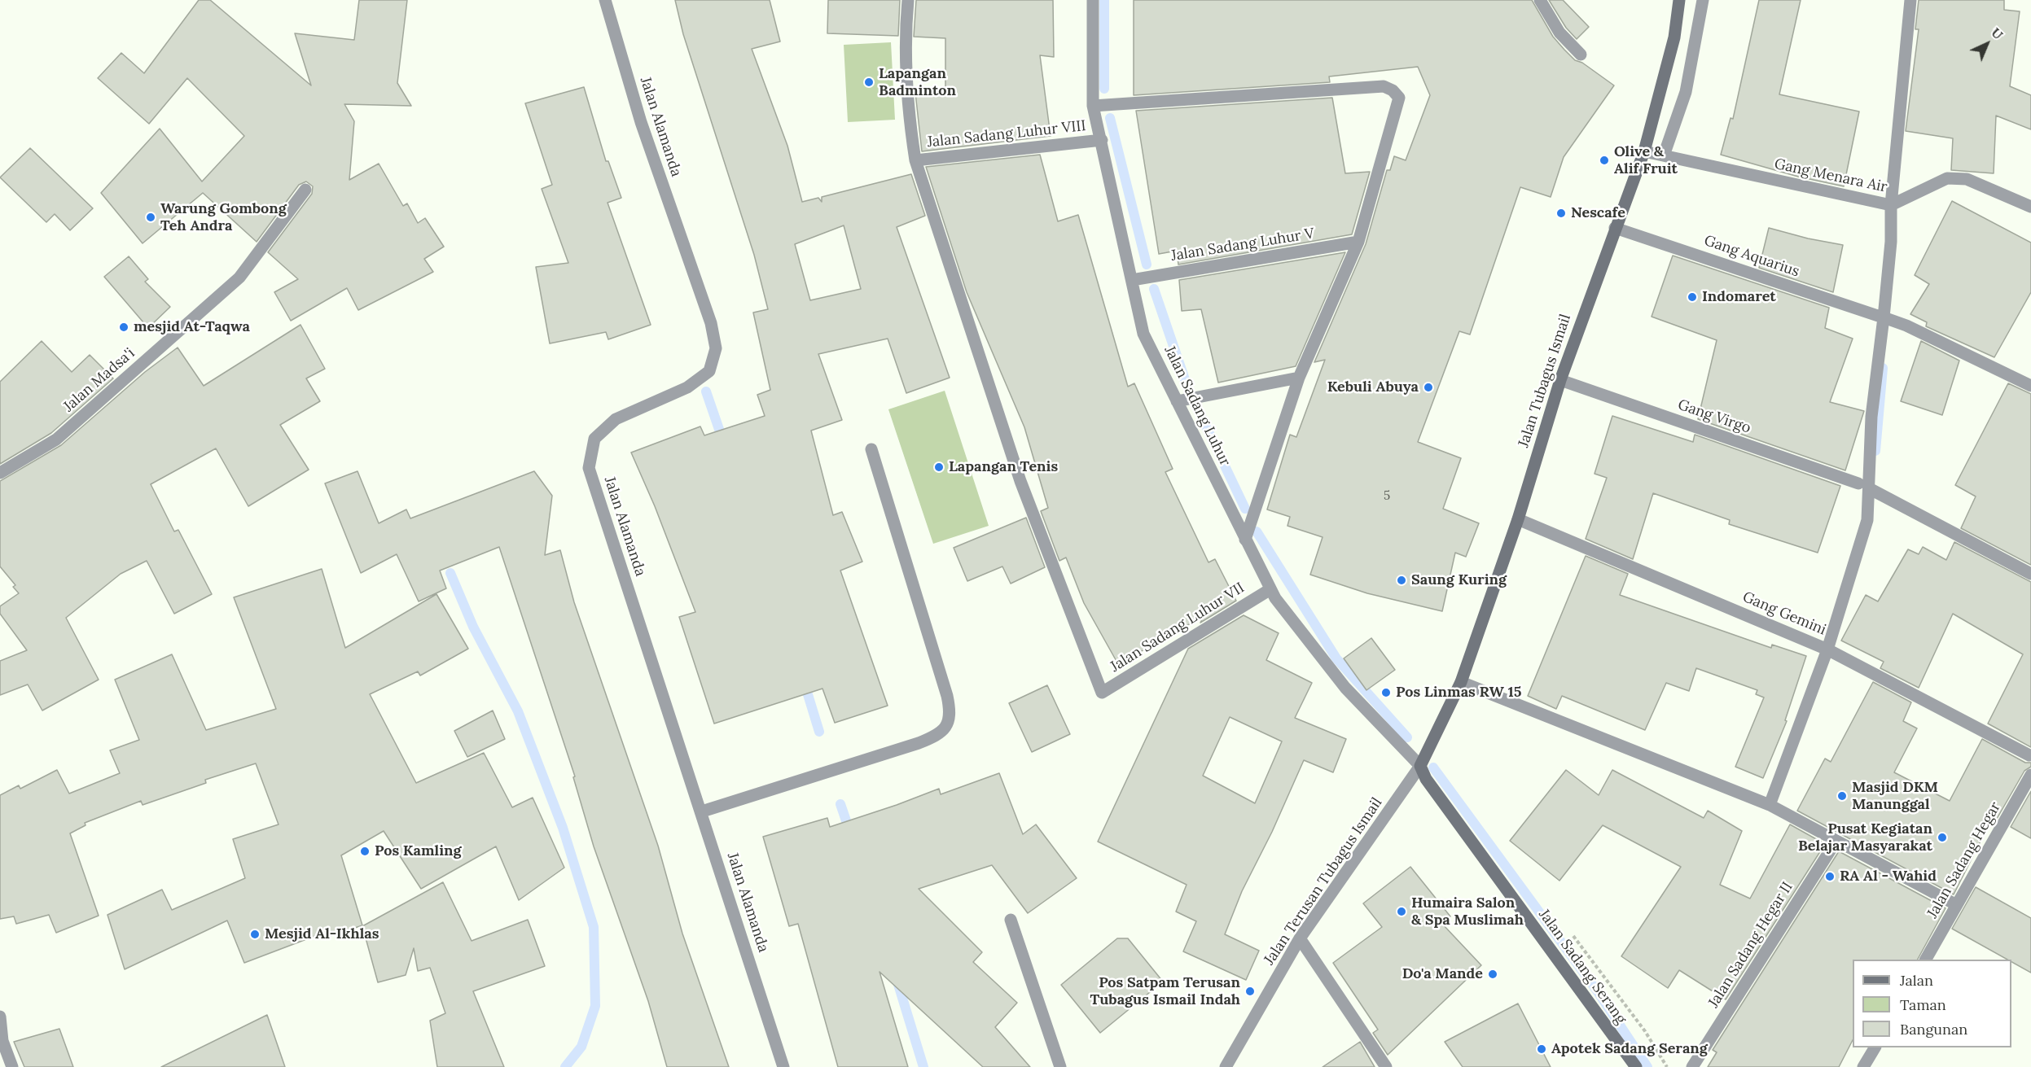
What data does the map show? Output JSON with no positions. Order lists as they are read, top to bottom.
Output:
{
  "streets": {
    "main road": ["Jalan Tubagus Ismail", "Jalan Sadang Serang"],
    "street": [
      "Jalan Alamanda",
      "Jalan Sadang Luhur VIII",
      "Gang Menara Air",
      "Jalan Sadang Luhur V",
      "Gang Aquarius",
      "Jalan Madsa'i",
      "Jalan Sadang Luhur",
      "Gang Virgo",
      "Gang Gemini",
      "Jalan Sadang Luhur VII",
      "Jalan Sadang Hegar",
      "Jalan Terusan Tubagus Ismail",
      "Jalan Sadang Hegar II"
    ]
  },
  "crossings": [
    ["Jalan Sadang Luhur VIII", "Jalan Sadang Luhur"],
    ["Jalan Sadang Luhur VIII", "Jalan Sadang Luhur VII"],
    ["Gang Menara Air", "Jalan Tubagus Ismail"],
    ["Jalan Sadang Luhur V", "Jalan Sadang Luhur"],
    ["Gang Aquarius", "Jalan Tubagus Ismail"],
    ["Jalan Tubagus Ismail", "Jalan Sadang Luhur"],
    ["Jalan Tubagus Ismail", "Gang Virgo"],
    ["Jalan Tubagus Ismail", "Gang Gemini"],
    ["Jalan Tubagus Ismail", "Jalan Terusan Tubagus Ismail"],
    ["Jalan Tubagus Ismail", "Jalan Sadang Serang"],
    ["Jalan Sadang Luhur", "Jalan Sadang Luhur VII"],
    ["Jalan Sadang Luhur", "Jalan Terusan Tubagus Ismail"],
    ["Jalan Sadang Luhur", "Jalan Sadang Serang"],
    ["Jalan Terusan Tubagus Ismail", "Jalan Sadang Serang"]
  ],
  "places": [
    "Lapangan Badminton",
    "Olive & Alif Fruit",
    "Nescafe",
    "Warung Gombong Teh Andra",
    "Indomaret",
    "mesjid At-Taqwa",
    "Kebuli Abuya",
    "Lapangan Tenis",
    "Saung Kuring",
    "Pos Linmas RW 15",
    "Masjid DKM Manunggal",
    "Pusat Kegiatan Belajar Masyarakat",
    "Pos Kamling",
    "RA Al - Wahid",
    "Humaira Salon & Spa Muslimah",
    "Mesjid Al-Ikhlas",
    "Do'a Mande",
    "Pos Satpam Terusan Tubagus Ismail Indah",
    "Apotek Sadang Serang"
  ],
  "house_numbers": ["5"],
  "legend": ["Jalan", "Taman", "Bangunan"],
  "north": "top right"
}
